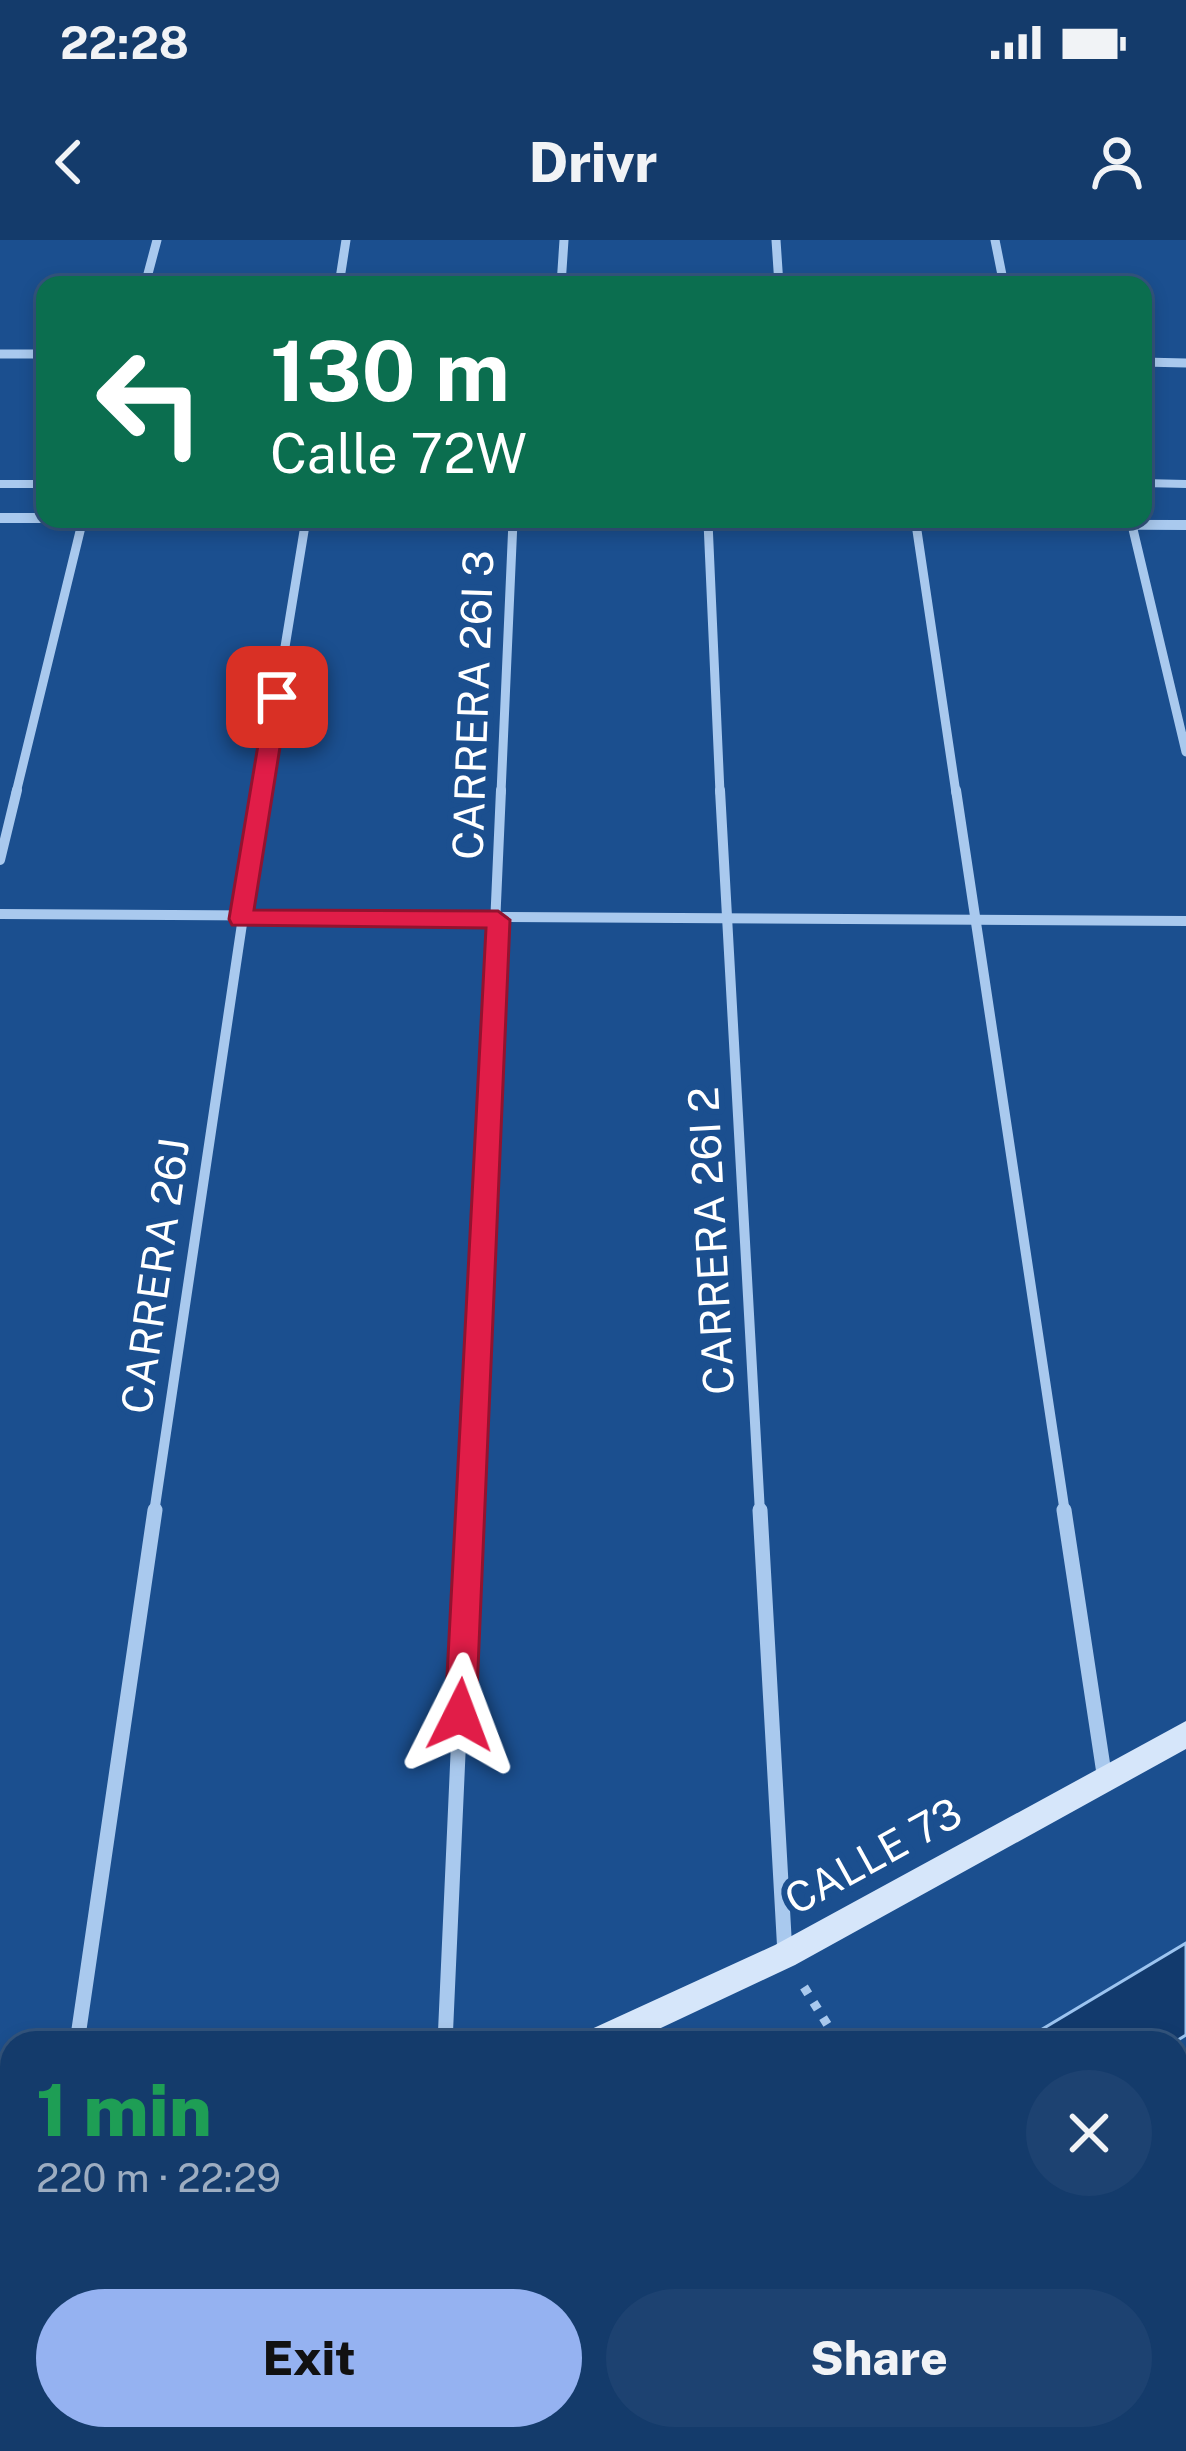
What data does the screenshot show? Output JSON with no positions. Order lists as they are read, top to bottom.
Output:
{
  "streets": {
    "main road": ["CALLE 73"],
    "street": ["CARRERA 26I 3", "CARRERA 26I 2", "CARRERA 26J"]
  },
  "crossings": [
    ["CARRERA 26I 2", "CALLE 73"]
  ],
  "page": {
    "status": "22:28",
    "header": "Drivr",
    "turn": ["130 m", "Calle 72W"],
    "heading": ["1 min", "220 m · 22:29"],
    "buttons": ["Exit", "Share"]
  }
}
